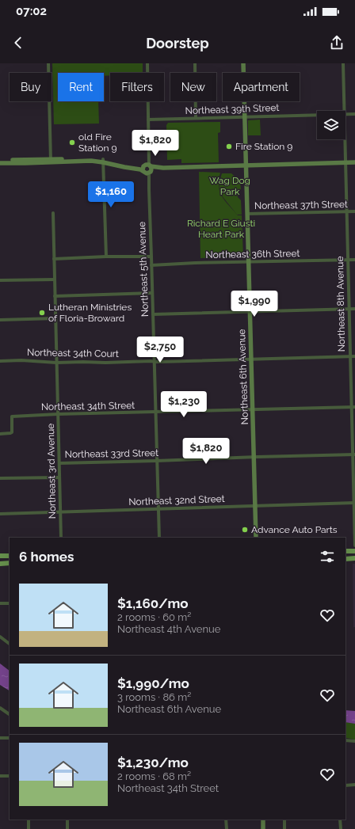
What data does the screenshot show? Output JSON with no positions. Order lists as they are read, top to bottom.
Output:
{
  "streets": {
    "street": [
      "Northeast 39th Street",
      "Northeast 37th Street",
      "Northeast 36th Street",
      "Northeast 5th Avenue",
      "Northeast 8th Avenue",
      "Northeast 34th Court",
      "Northeast 6th Avenue",
      "Northeast 34th Street",
      "Northeast 33rd Street",
      "Northeast 3rd Avenue",
      "Northeast 32nd Street"
    ]
  },
  "crossings": [
    ["Northeast 39th Street", "Northeast 5th Avenue"],
    ["Northeast 39th Street", "Northeast 6th Avenue"],
    ["Northeast 37th Street", "Northeast 8th Avenue"],
    ["Northeast 37th Street", "Northeast 6th Avenue"],
    ["Northeast 36th Street", "Northeast 5th Avenue"],
    ["Northeast 36th Street", "Northeast 8th Avenue"],
    ["Northeast 36th Street", "Northeast 6th Avenue"],
    ["Northeast 5th Avenue", "Northeast 34th Court"],
    ["Northeast 5th Avenue", "Northeast 34th Street"],
    ["Northeast 5th Avenue", "Northeast 33rd Street"],
    ["Northeast 5th Avenue", "Northeast 32nd Street"],
    ["Northeast 8th Avenue", "Northeast 34th Court"],
    ["Northeast 8th Avenue", "Northeast 34th Street"],
    ["Northeast 8th Avenue", "Northeast 33rd Street"],
    ["Northeast 8th Avenue", "Northeast 32nd Street"],
    ["Northeast 34th Court", "Northeast 6th Avenue"],
    ["Northeast 34th Court", "Northeast 3rd Avenue"],
    ["Northeast 6th Avenue", "Northeast 34th Street"],
    ["Northeast 6th Avenue", "Northeast 33rd Street"],
    ["Northeast 6th Avenue", "Northeast 32nd Street"],
    ["Northeast 34th Street", "Northeast 3rd Avenue"],
    ["Northeast 33rd Street", "Northeast 3rd Avenue"],
    ["Northeast 3rd Avenue", "Northeast 32nd Street"]
  ],
  "parks": ["Wag Dog Park", "Richard E Giusti Heart Park"],
  "places": [
    "old Fire Station 9",
    "Fire Station 9",
    "Lutheran Ministries of Floria-Broward",
    "Advance Auto Parts"
  ],
  "page": {
    "status": "07:02",
    "header": "Doorstep",
    "chip": [
      "Buy",
      "Rent",
      "Filters",
      "New",
      "Apartment"
    ],
    "price": [
      "$1,820",
      "$1,160",
      "$1,990",
      "$2,750",
      "$1,230",
      "$1,820"
    ],
    "heading": "6 homes",
    "list": [
      {
        "name": "$1,160/mo",
        "note": "2 rooms · 60 m² · Northeast 4th Avenue"
      },
      {
        "name": "$1,990/mo",
        "note": "3 rooms · 86 m² · Northeast 6th Avenue"
      },
      {
        "name": "$1,230/mo",
        "note": "2 rooms · 68 m² · Northeast 34th Street"
      }
    ]
  }
}
